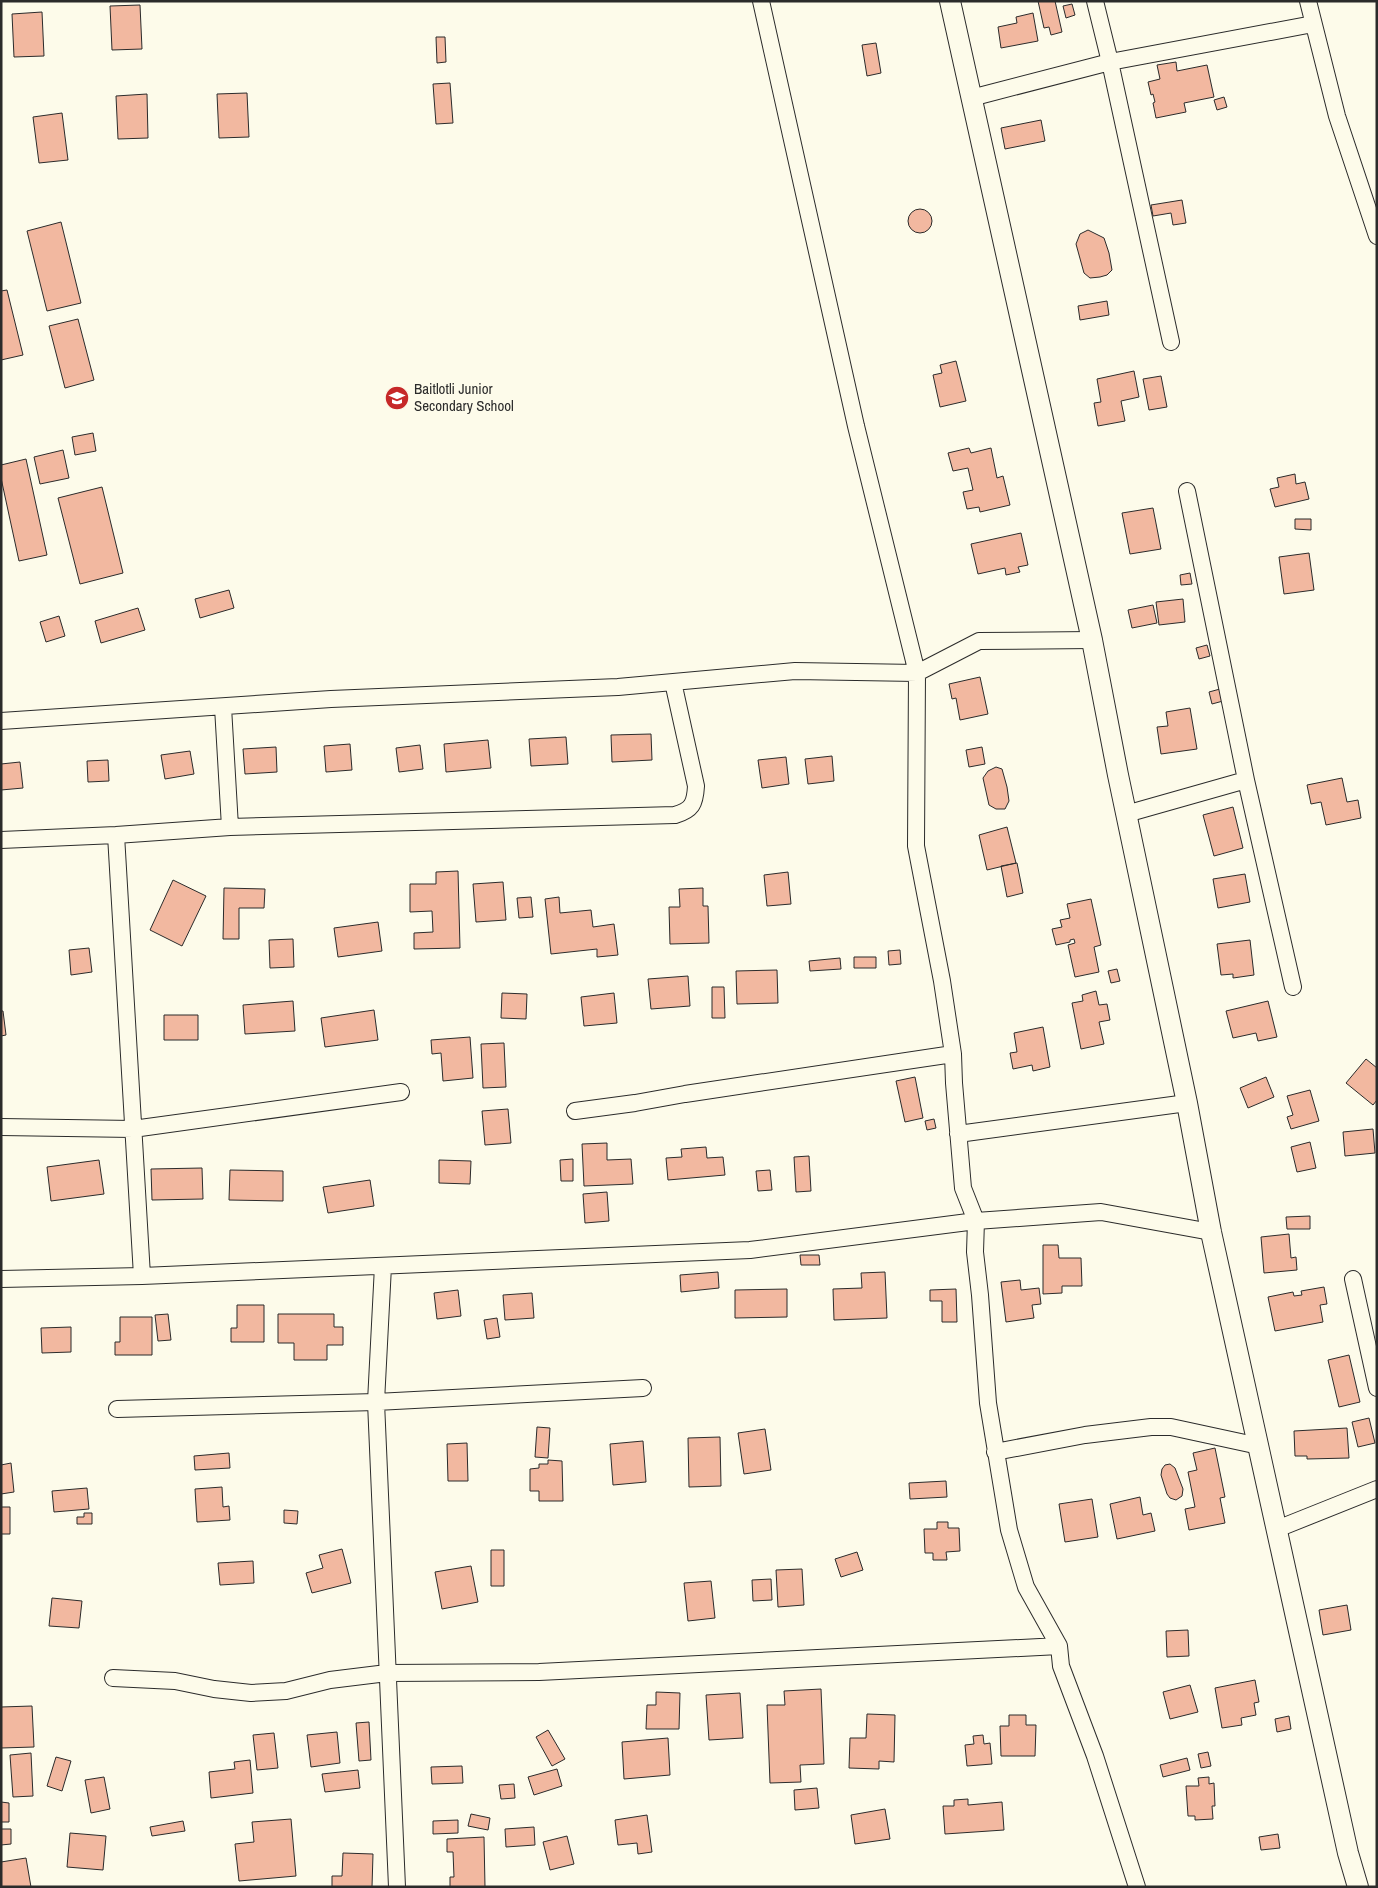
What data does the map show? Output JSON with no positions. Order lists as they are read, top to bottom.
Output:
{
  "places": {
    "school or university": ["Baitlotli Junior Secondary School"]
  }
}
